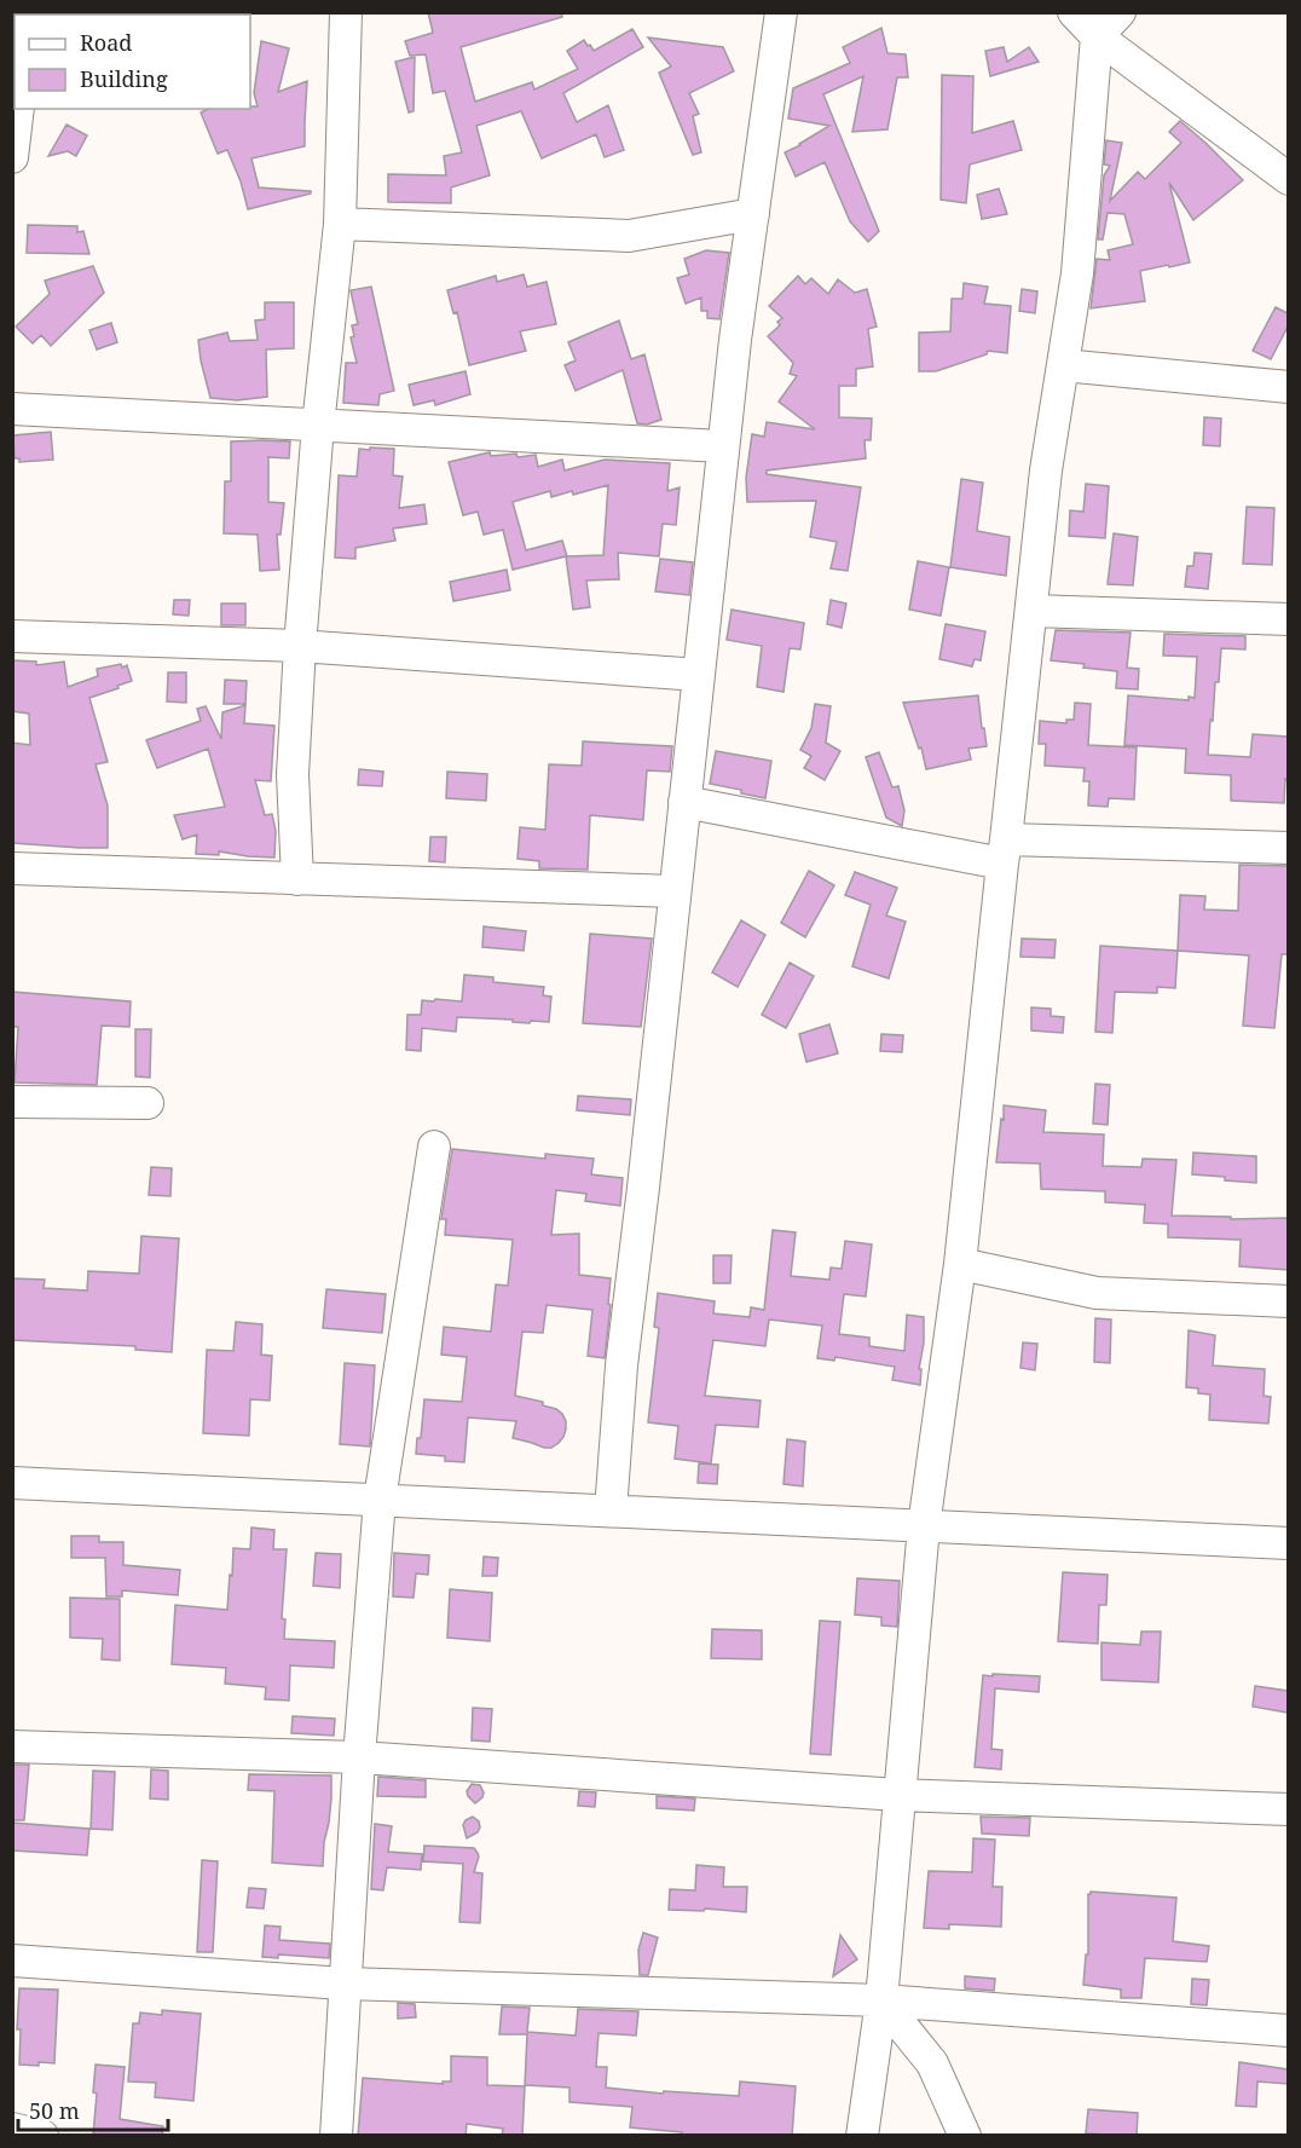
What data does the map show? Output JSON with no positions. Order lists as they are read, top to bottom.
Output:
{
  "legend": ["Road", "Building"],
  "scale_bar": "50 m"
}
